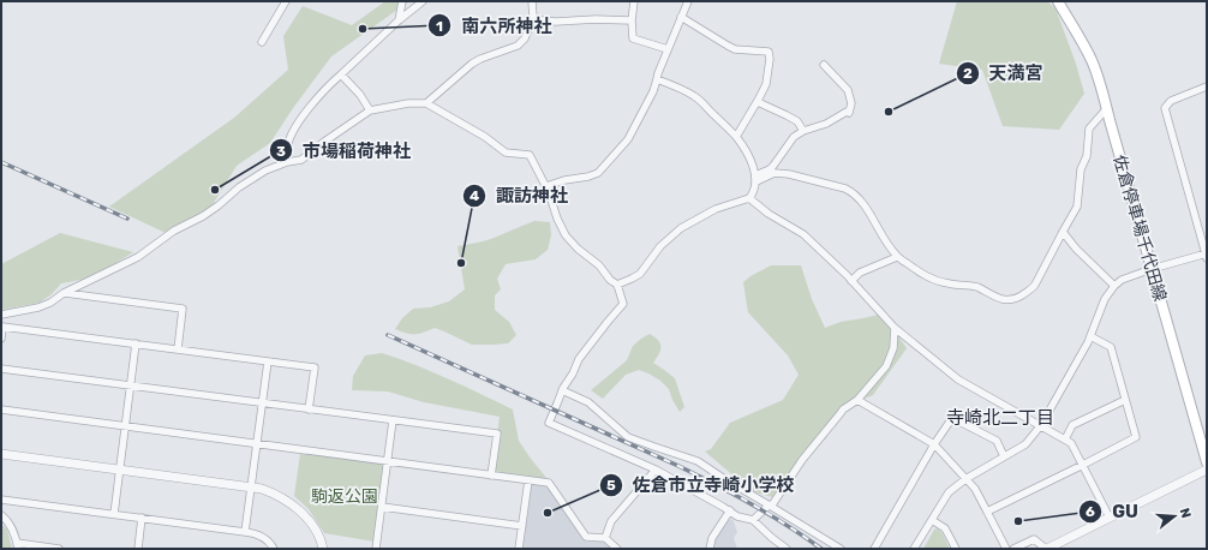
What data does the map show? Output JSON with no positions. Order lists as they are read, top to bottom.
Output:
{
  "streets": {
    "main road": ["佐倉停車場千代田線"]
  },
  "districts": ["寺崎北二丁目"],
  "parks": ["駒返公園"],
  "places": [
    "南六所神社",
    "天満宮",
    "市場稲荷神社",
    "諏訪神社",
    "佐倉市立寺崎小学校",
    "GU"
  ],
  "north": "right"
}
